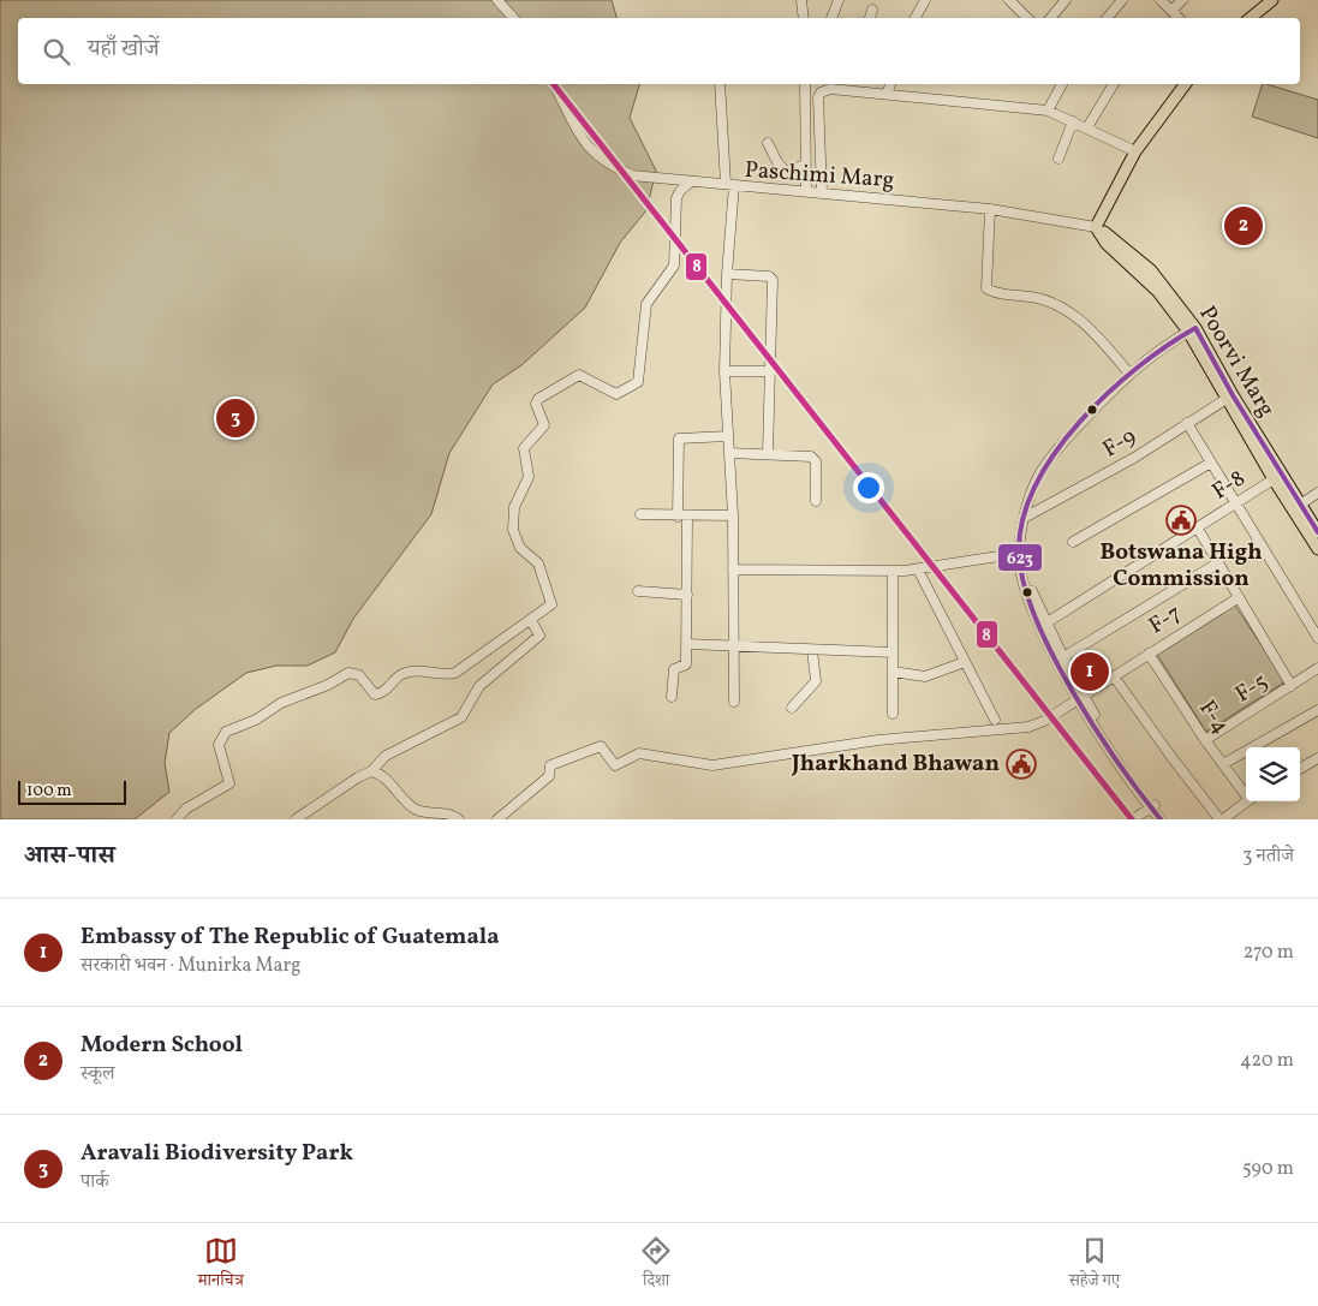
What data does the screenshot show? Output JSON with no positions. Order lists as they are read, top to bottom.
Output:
{
  "streets": {
    "main road": ["Poorvi Marg"],
    "street": [
      "Paschimi Marg",
      "F-9",
      "F-8",
      "F-7",
      "F-5",
      "F-4"
    ]
  },
  "crossings": [
    ["Paschimi Marg", "Poorvi Marg"],
    ["Poorvi Marg", "F-9"],
    ["Poorvi Marg", "F-8"],
    ["F-7", "F-4"],
    ["F-5", "F-4"]
  ],
  "places": {
    "public building": ["Botswana High Commission", "Jharkhand Bhawan"]
  },
  "lines": ["transit line 8", "transit line 623"],
  "scale_bar": "100 m",
  "page": {
    "search": "यहाँ खोजें",
    "pins": ["2", "3", "1"],
    "scale": "100 m",
    "heading": ["आस-पास", "3 नतीजे"],
    "list": [
      {
        "mark": "1",
        "name": "Embassy of The Republic of Guatemala",
        "note": "सरकारी भवन · Munirka Marg",
        "value": "270 m"
      },
      {
        "mark": "2",
        "name": "Modern School",
        "note": "स्कूल",
        "value": "420 m"
      },
      {
        "mark": "3",
        "name": "Aravali Biodiversity Park",
        "note": "पार्क",
        "value": "590 m"
      }
    ],
    "nav": ["मानचित्र", "दिशा", "सहेजे गए"]
  }
}
